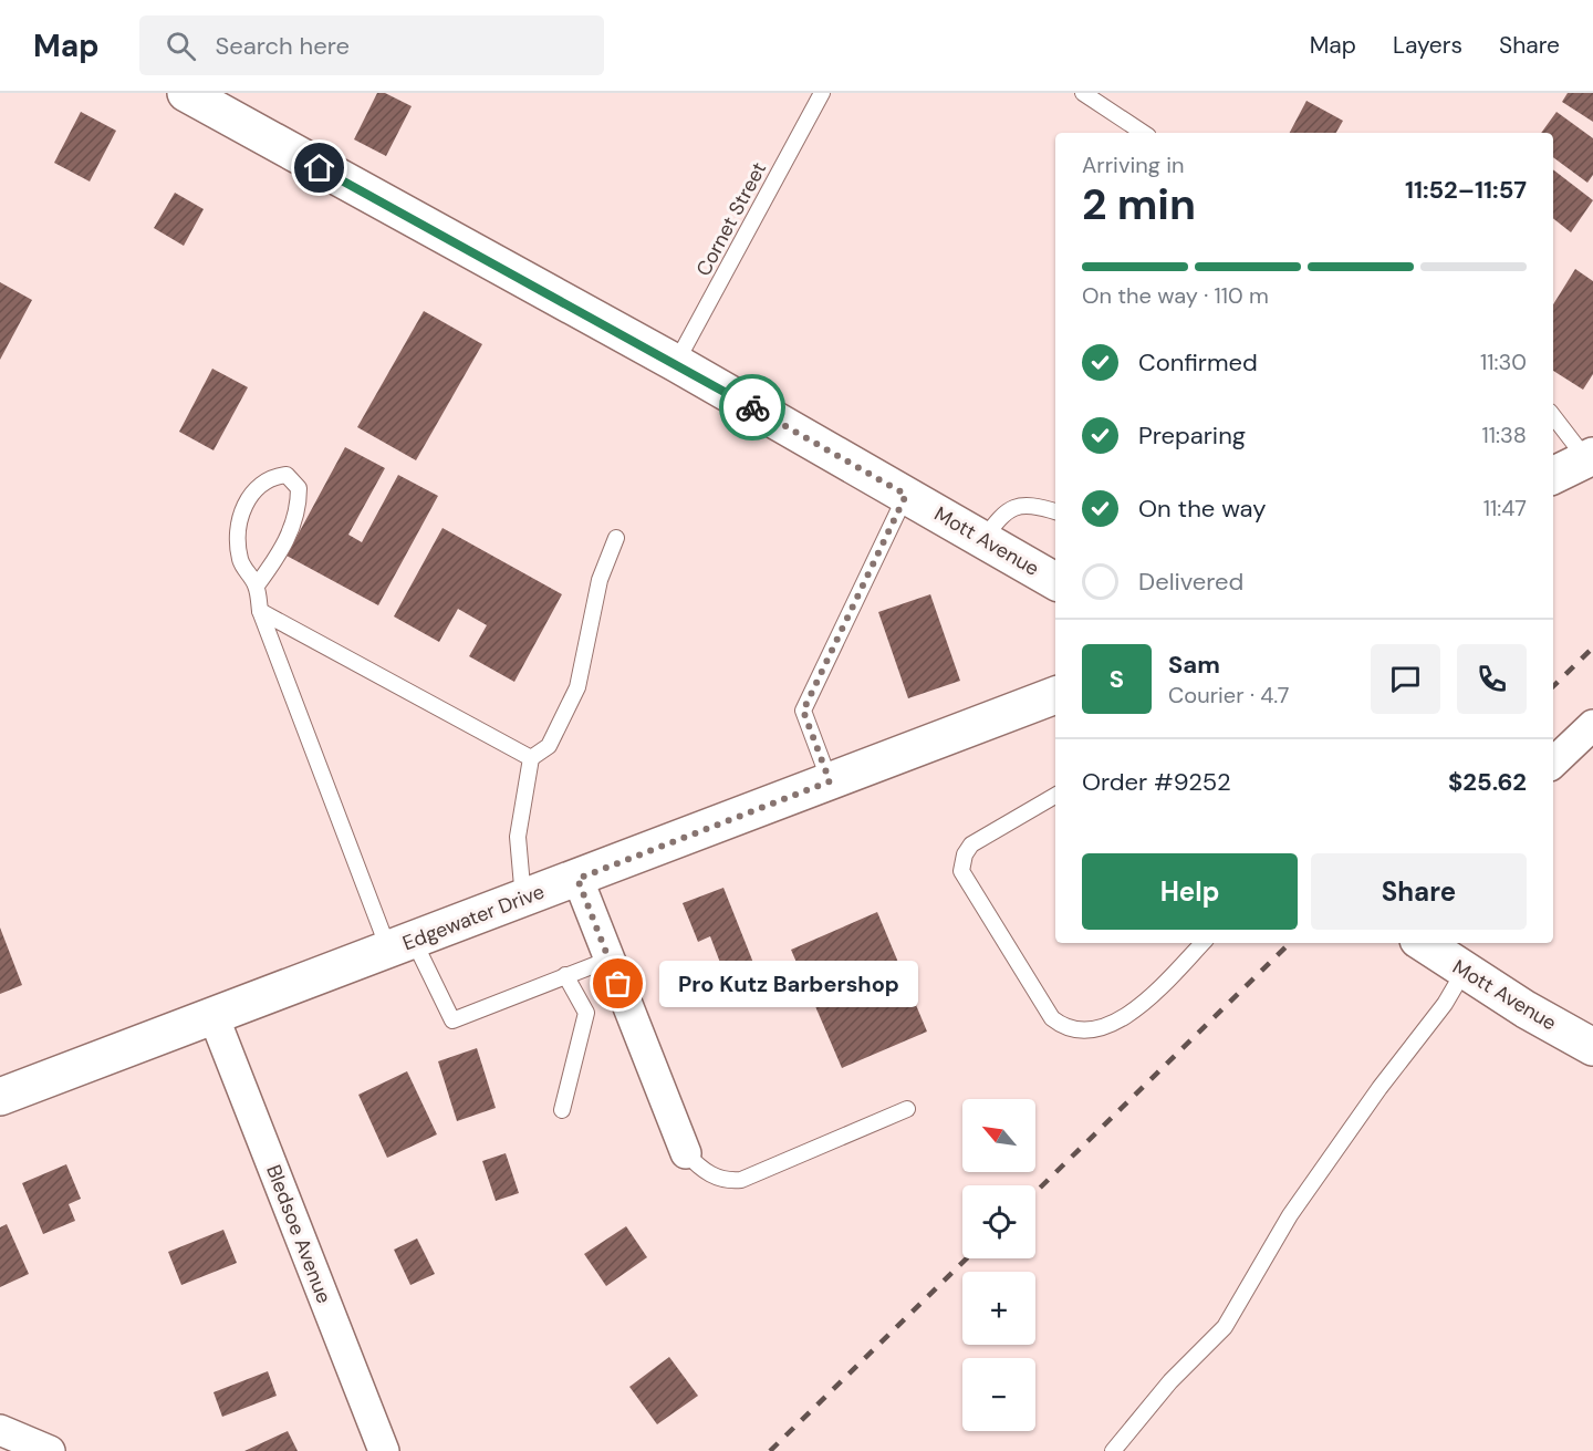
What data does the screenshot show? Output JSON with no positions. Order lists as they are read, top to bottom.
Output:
{
  "streets": {
    "street": ["Mott Avenue", "Edgewater Drive", "Bledsoe Avenue"],
    "lane": ["Cornet Street"]
  },
  "crossings": [
    ["Cornet Street", "Mott Avenue"],
    ["Edgewater Drive", "Bledsoe Avenue"]
  ],
  "places": ["Pro Kutz Barbershop"],
  "north": "top left",
  "page": {
    "header": "Map",
    "search": "Search here",
    "nav": ["Map", "Layers", "Share"],
    "heading": ["2 min", "Arriving in", "11:52–11:57"],
    "panel": [
      "Sam",
      "Courier · 4.7",
      "Order #9252",
      "$25.62"
    ],
    "bar": "On the way · 110 m",
    "list": [
      ["Confirmed", "11:30"],
      ["Preparing", "11:38"],
      ["On the way", "11:47"],
      "Delivered"
    ],
    "round": "S",
    "buttons": ["Help", "Share"],
    "bubble": "Pro Kutz Barbershop",
    "map_buttons": ["+", "−"]
  }
}
